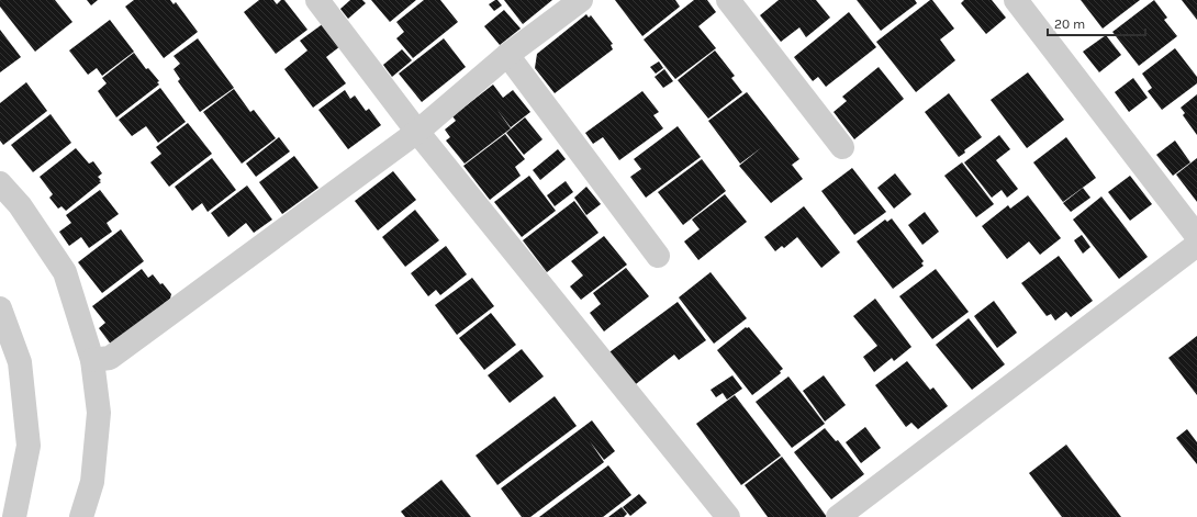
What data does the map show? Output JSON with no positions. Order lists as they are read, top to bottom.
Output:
{
  "scale_bar": "20 m"
}
